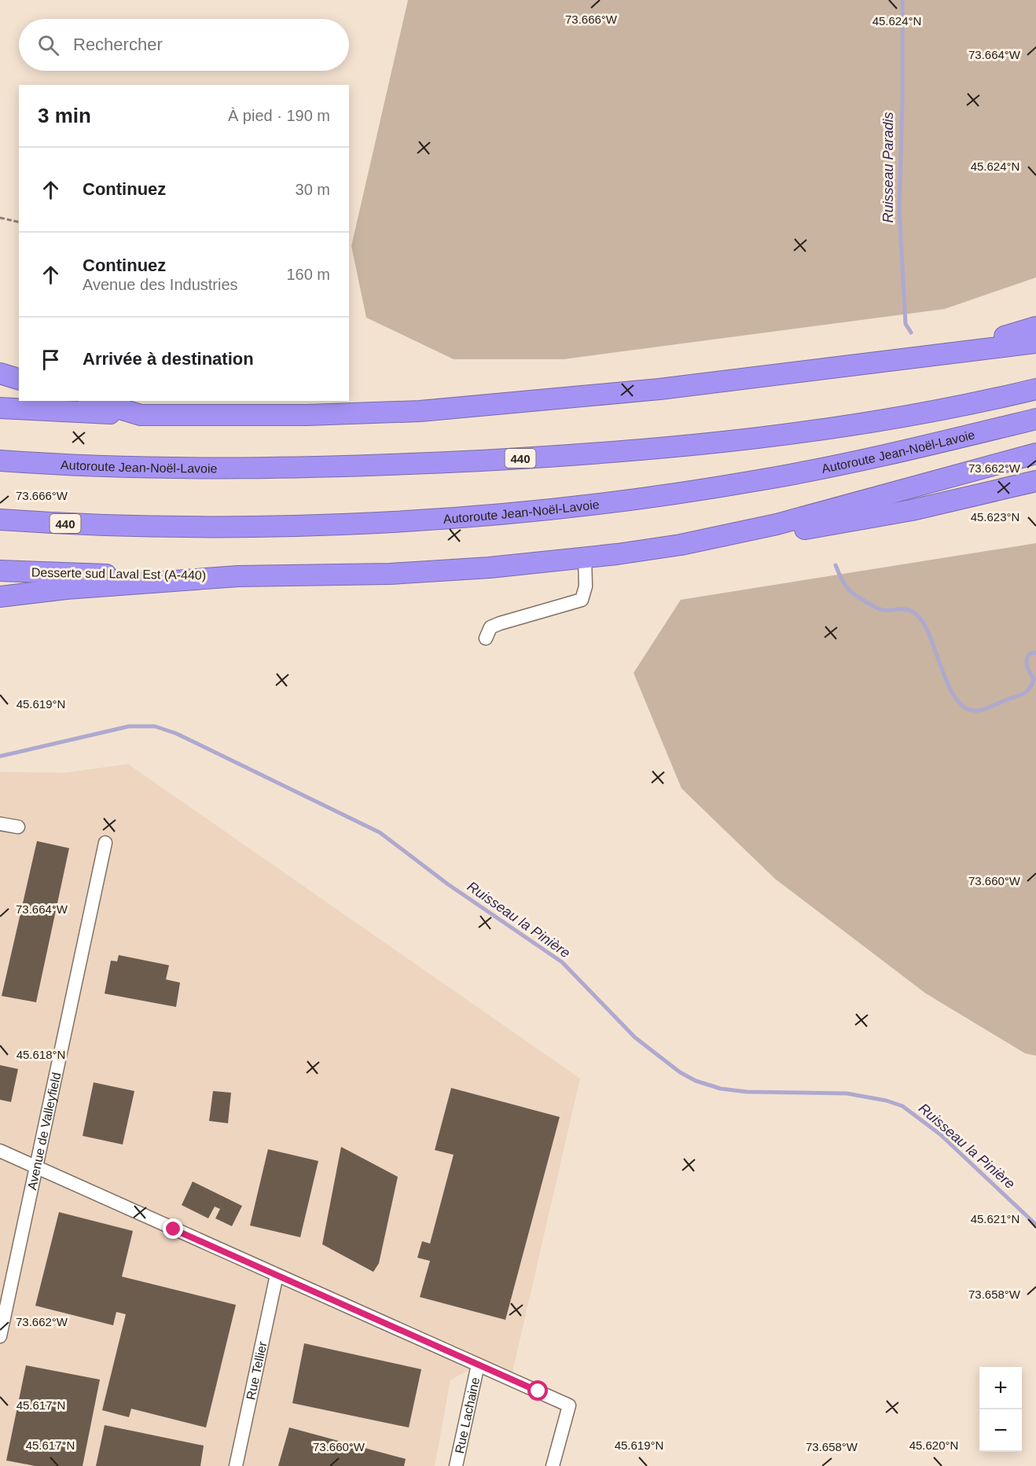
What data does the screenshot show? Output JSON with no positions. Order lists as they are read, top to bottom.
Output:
{
  "streets": {
    "highway": ["Autoroute Jean-Noël-Lavoie", "440", "Desserte sud Laval Est (A-440)"],
    "street": ["Avenue de Valleyfield", "Rue Tellier", "Rue Lachaine"]
  },
  "water": ["Ruisseau Paradis", "Ruisseau la Pinière"],
  "page": {
    "search": "Rechercher",
    "heading": ["3 min", "À pied · 190 m"],
    "list": [
      ["Continuez", "30 m"],
      ["Continuez", "Avenue des Industries", "160 m"],
      "Arrivée à destination"
    ],
    "map_buttons": ["+", "−"]
  },
  "coordinates": [
    "73.666°W",
    "45.624°N",
    "73.664°W",
    "73.662°W",
    "45.623°N",
    "45.619°N",
    "73.660°W",
    "45.618°N",
    "45.621°N",
    "73.658°W",
    "45.617°N",
    "45.620°N"
  ]
}
